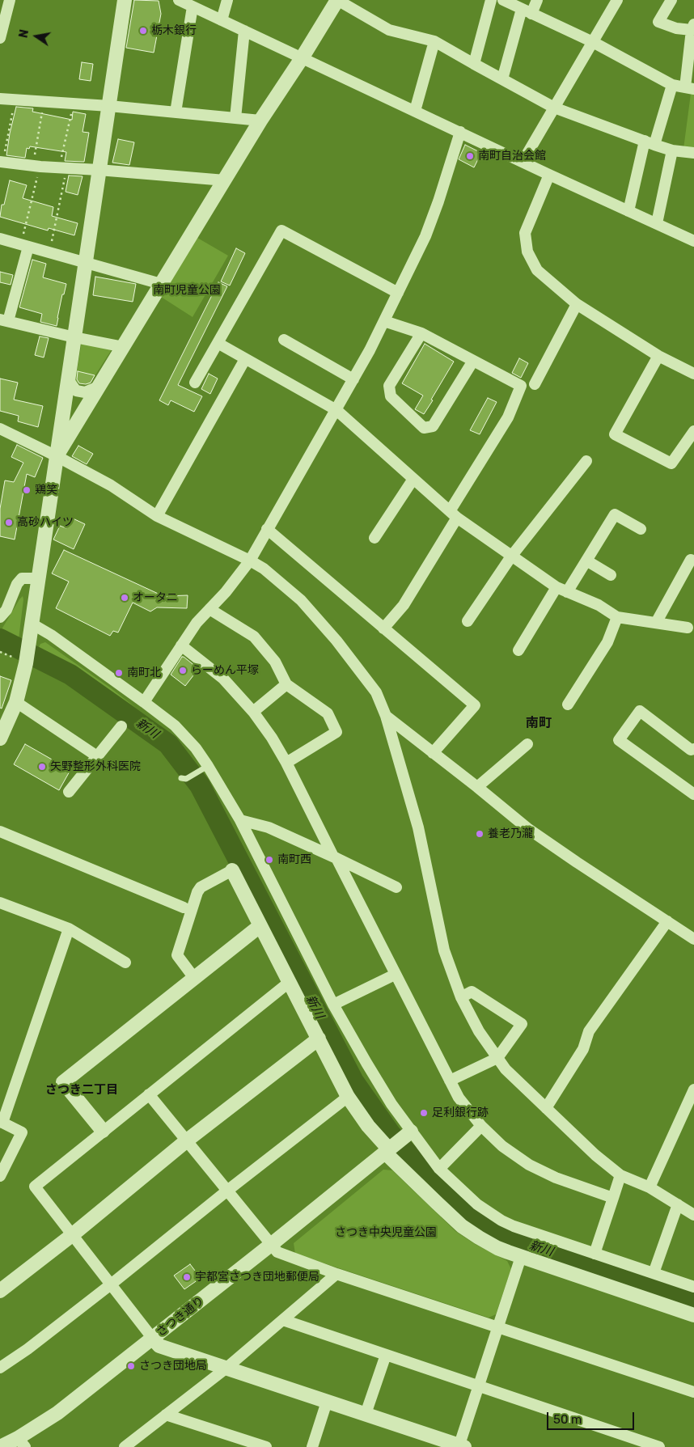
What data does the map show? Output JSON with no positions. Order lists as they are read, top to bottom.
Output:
{
  "streets": {
    "street": ["さつき通り"]
  },
  "districts": ["南町", "さつき二丁目"],
  "water": ["新川"],
  "parks": ["南町児童公園", "さつき中央児童公園"],
  "places": [
    "栃木銀行",
    "南町自治会館",
    "鶏笑",
    "高砂ハイツ",
    "オータニ",
    "らーめん平塚",
    "南町北",
    "矢野整形外科医院",
    "養老乃瀧",
    "南町西",
    "足利銀行跡",
    "宇都宮さつき団地郵便局",
    "さつき団地局"
  ],
  "scale_bar": "50 m",
  "north": "left"
}
